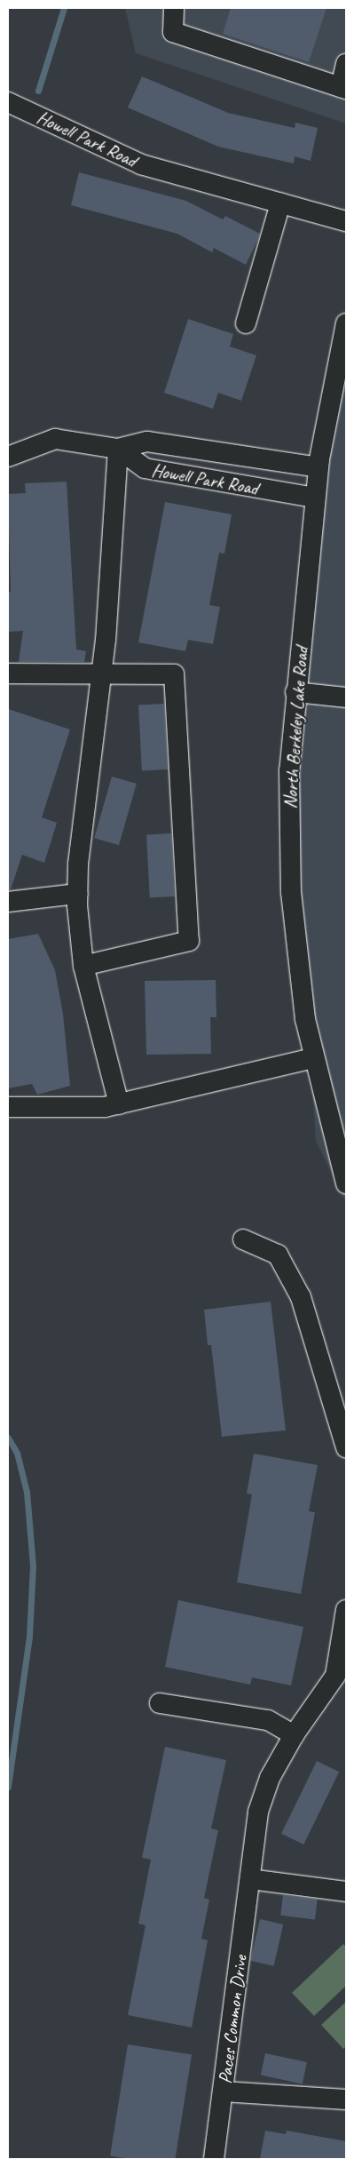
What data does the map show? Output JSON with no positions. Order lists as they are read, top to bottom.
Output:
{
  "streets": {
    "street": ["Howell Park Road", "North Berkeley Lake Road", "Paces Common Drive"]
  },
  "crossings": [
    ["Howell Park Road", "North Berkeley Lake Road"]
  ]
}
